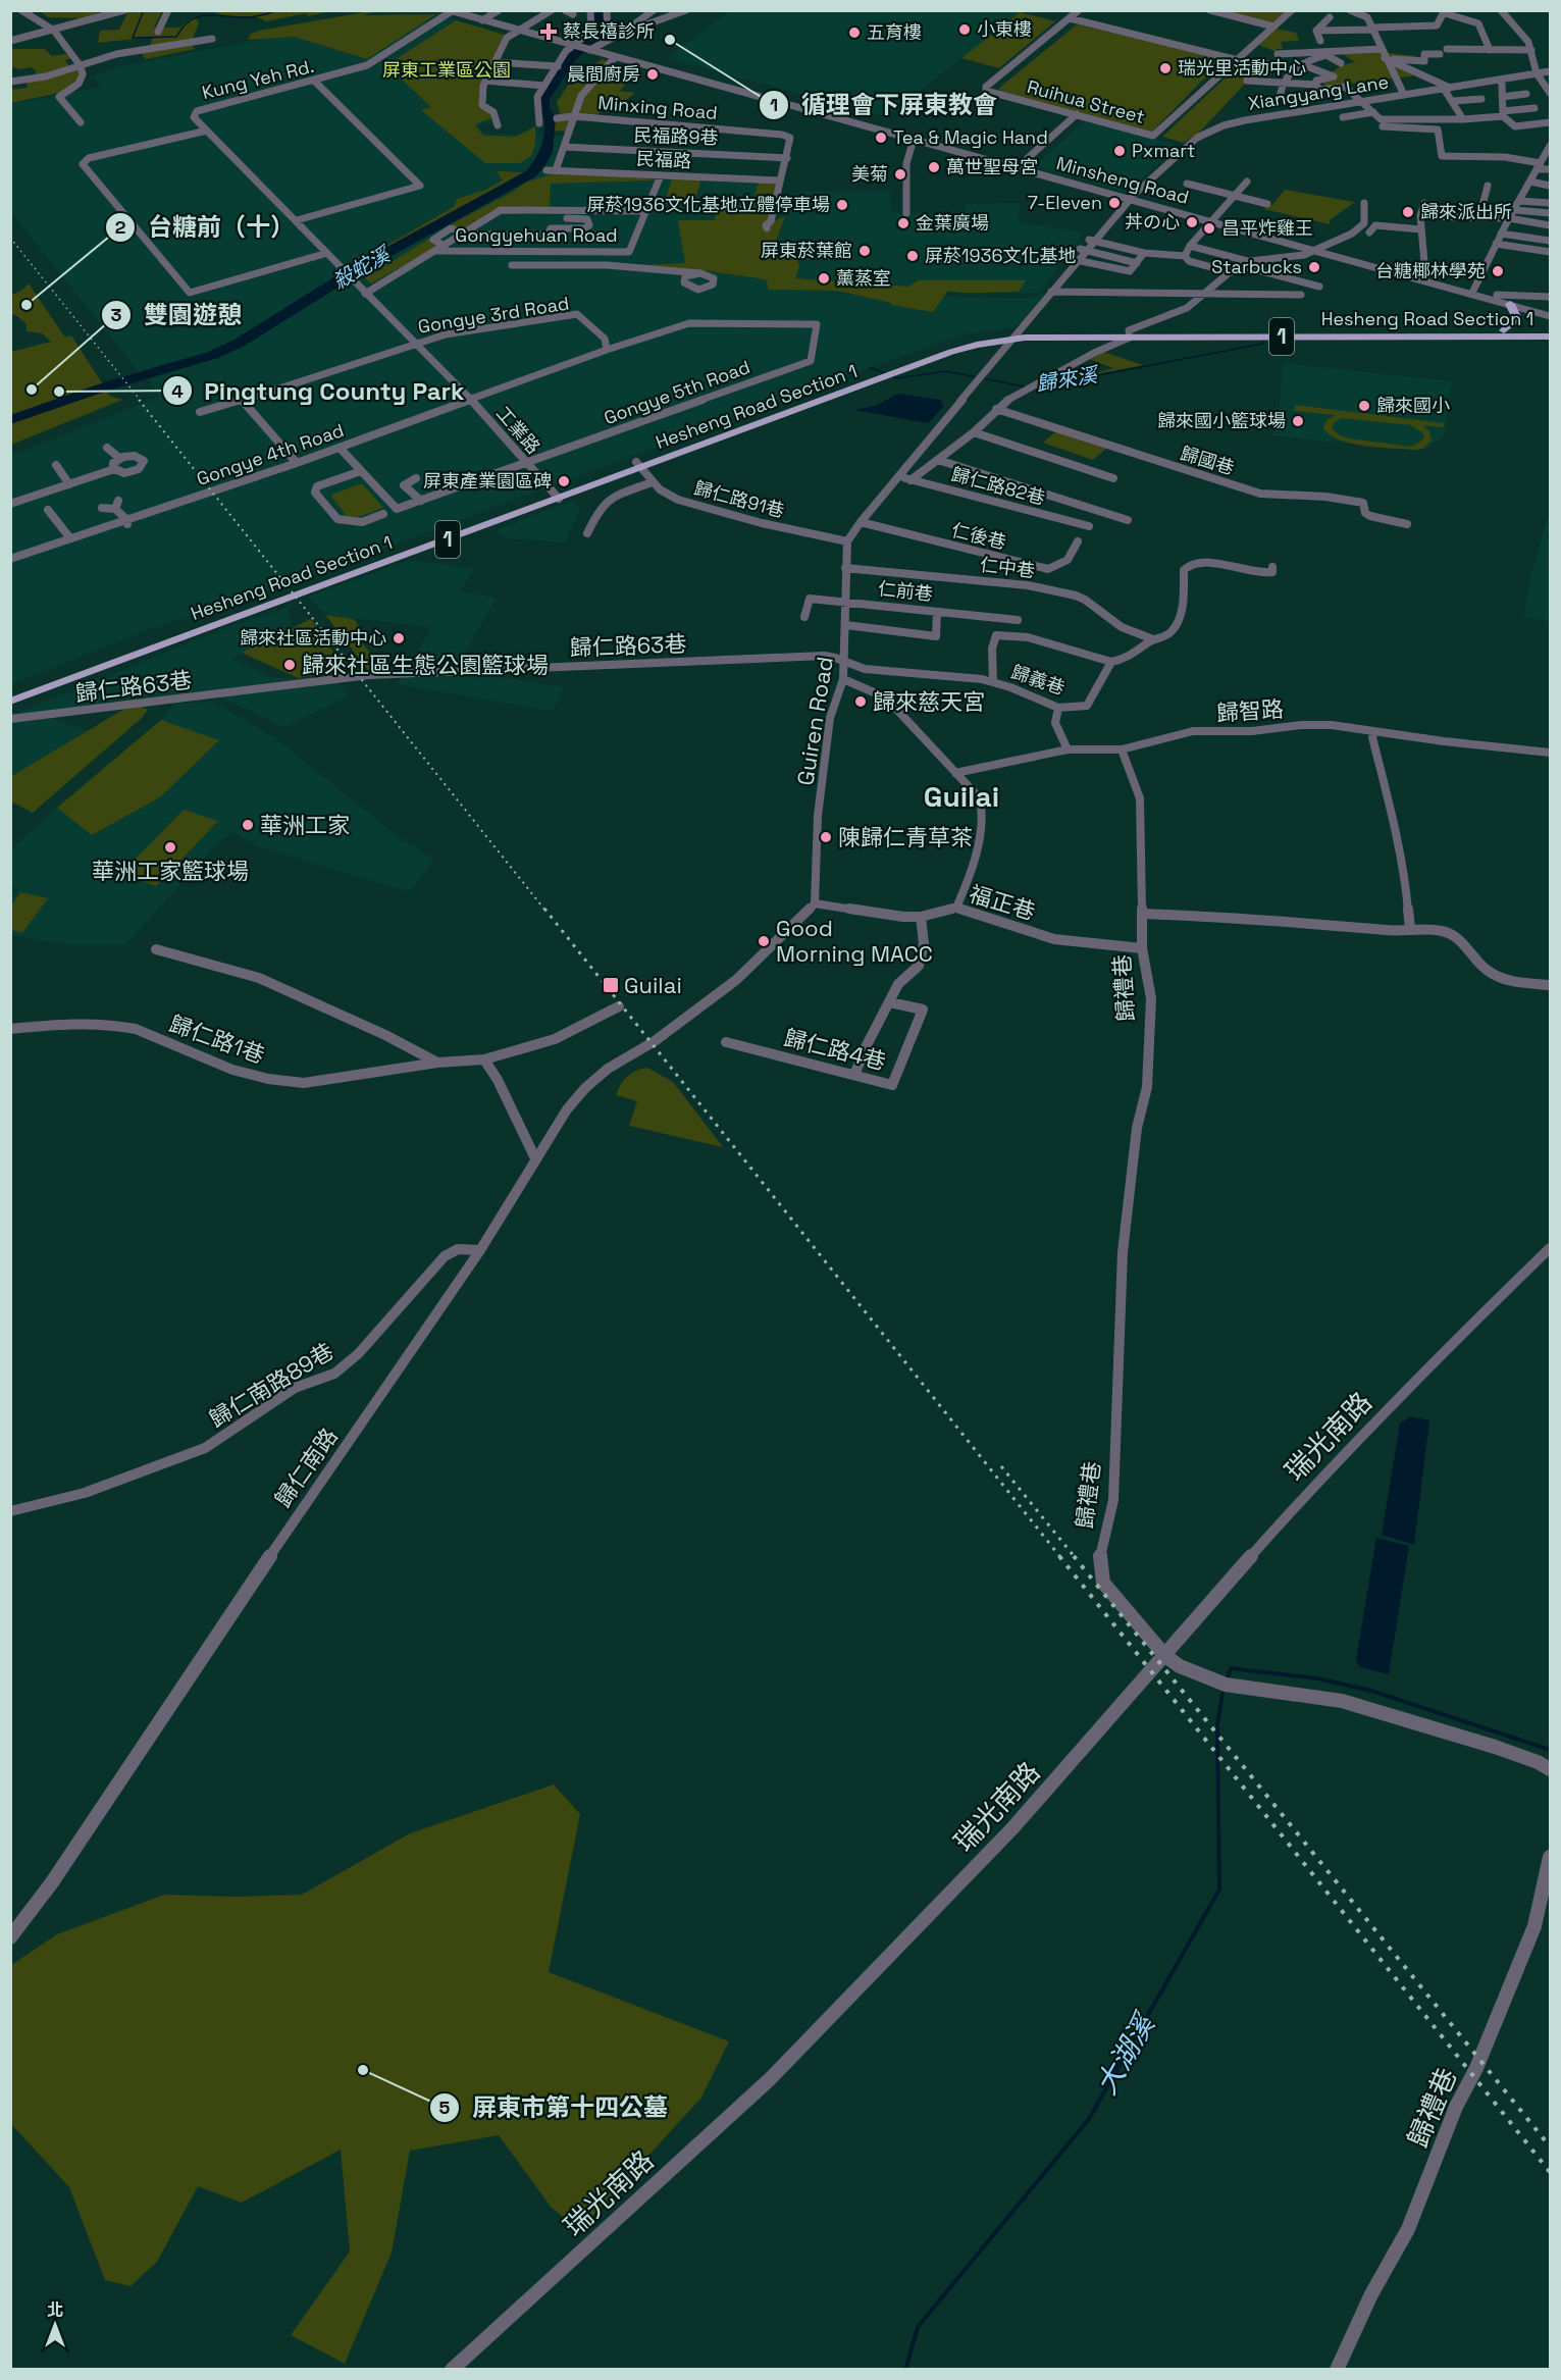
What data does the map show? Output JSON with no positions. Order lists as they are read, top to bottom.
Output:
{
  "streets": {
    "main road": ["Hesheng Road Section 1", "1"],
    "street": [
      "Kung Yeh Rd.",
      "Xiangyang Lane",
      "Ruihua Street",
      "Minxing Road",
      "民福路9巷",
      "民福路",
      "Minsheng Road",
      "Gongyehuan Road",
      "Gongye 3rd Road",
      "Gongye 5th Road",
      "工業路",
      "Gongye 4th Road",
      "歸國巷",
      "歸仁路82巷",
      "歸仁路91巷",
      "仁後巷",
      "仁中巷",
      "仁前巷",
      "歸仁路63巷",
      "歸義巷",
      "歸智路",
      "Guiren Road",
      "福正巷",
      "歸禮巷",
      "歸仁路1巷",
      "歸仁路4巷",
      "歸仁南路89巷",
      "瑞光南路",
      "歸仁南路"
    ]
  },
  "crossings": [
    ["Kung Yeh Rd.", "工業路"],
    ["Xiangyang Lane", "Minsheng Road"],
    ["Xiangyang Lane", "Guiren Road"],
    ["Minxing Road", "民福路9巷"],
    ["Minxing Road", "Minsheng Road"],
    ["民福路", "Gongyehuan Road"],
    ["Minsheng Road", "Guiren Road"],
    ["Gongyehuan Road", "工業路"],
    ["Gongye 3rd Road", "Gongye 5th Road"],
    ["Gongye 3rd Road", "工業路"],
    ["Gongye 3rd Road", "Gongye 4th Road"],
    ["Hesheng Road Section 1", "工業路"],
    ["Hesheng Road Section 1", "歸仁路91巷"],
    ["Hesheng Road Section 1", "Guiren Road"],
    ["Gongye 5th Road", "工業路"],
    ["Gongye 5th Road", "Gongye 4th Road"],
    ["工業路", "Gongye 4th Road"],
    ["歸仁路82巷", "Guiren Road"],
    ["歸仁路91巷", "Guiren Road"],
    ["仁後巷", "Guiren Road"],
    ["仁中巷", "Guiren Road"],
    ["仁前巷", "Guiren Road"],
    ["歸仁路63巷", "歸義巷"],
    ["歸仁路63巷", "Guiren Road"],
    ["歸義巷", "Guiren Road"],
    ["歸智路", "歸禮巷"],
    ["Guiren Road", "福正巷"],
    ["Guiren Road", "歸仁南路"],
    ["福正巷", "歸禮巷"],
    ["福正巷", "歸仁南路"],
    ["歸禮巷", "瑞光南路"],
    ["歸仁南路89巷", "歸仁南路"]
  ],
  "districts": ["Guilai"],
  "water": ["殺蛇溪", "歸來溪", "大湖溪"],
  "parks": ["屏東工業區公園"],
  "places": {
    "other": [
      "小東樓",
      "五育樓",
      "循理會下屏東教會",
      "瑞光里活動中心",
      "晨間廚房",
      "Tea & Magic Hand",
      "Pxmart",
      "萬世聖母宮",
      "美菊",
      "7-Eleven",
      "屏菸1936文化基地立體停車場",
      "歸來派出所",
      "丼の心",
      "金葉廣場",
      "昌平炸雞王",
      "屏東菸葉館",
      "屏菸1936文化基地",
      "Starbucks",
      "台糖椰林學苑",
      "薰蒸室",
      "台糖前（十）",
      "雙園遊憩",
      "Pingtung County Park",
      "歸來國小",
      "歸來國小籃球場",
      "屏東產業園區碑",
      "歸來社區活動中心",
      "歸來社區生態公園籃球場",
      "歸來慈天宮",
      "華洲工家",
      "陳歸仁青草茶",
      "華洲工家籃球場",
      "Good Morning MACC",
      "屏東市第十四公墓"
    ],
    "health": ["蔡長禧診所"],
    "transit": ["Guilai"]
  },
  "north": "top"
}
